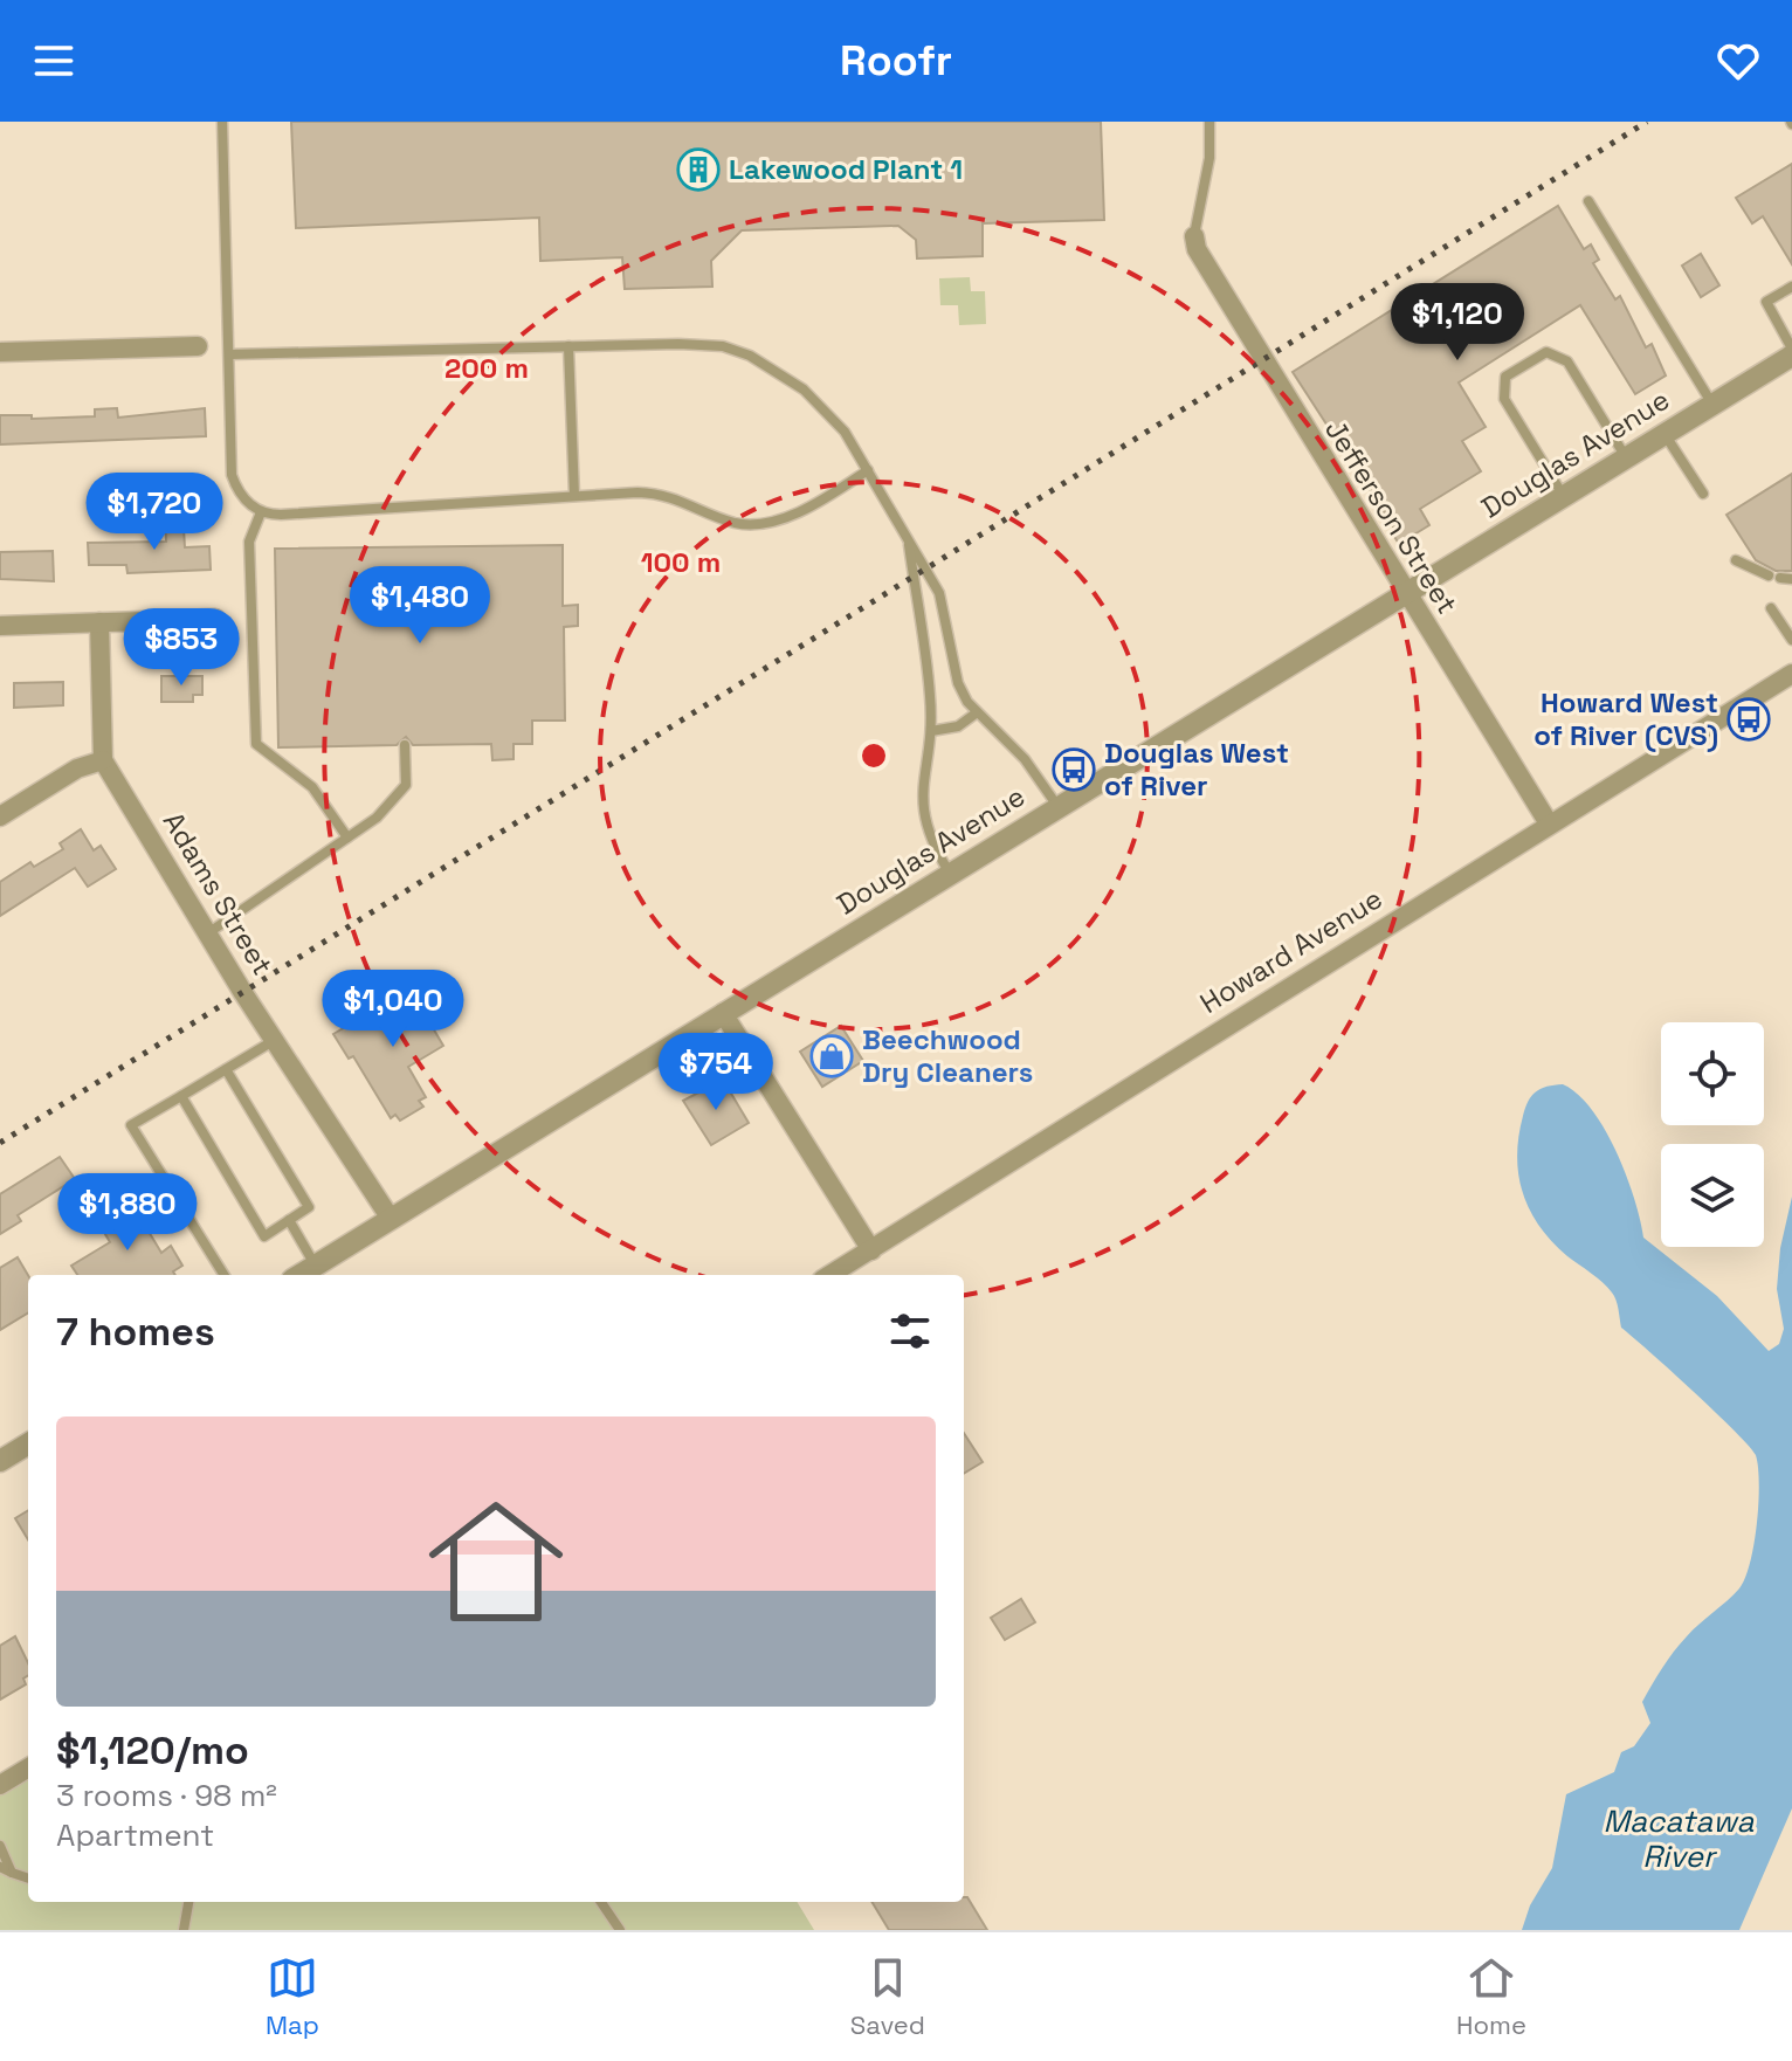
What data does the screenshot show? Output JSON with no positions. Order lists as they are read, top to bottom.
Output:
{
  "streets": {
    "street": [
      "Douglas Avenue",
      "Jefferson Street",
      "Adams Street",
      "Howard Avenue"
    ]
  },
  "crossings": [
    ["Douglas Avenue", "Jefferson Street"],
    ["Douglas Avenue", "Adams Street"],
    ["Jefferson Street", "Howard Avenue"]
  ],
  "water": ["Macatawa River"],
  "places": {
    "building": ["Lakewood Plant 1"],
    "bus stop": ["Howard West of River (CVS)", "Douglas West of River"],
    "shop": ["Beechwood Dry Cleaners"]
  },
  "page": {
    "header": "Roofr",
    "price": [
      "$1,120",
      "$1,720",
      "$1,480",
      "$853",
      "$1,040",
      "$754",
      "$1,880"
    ],
    "heading": "7 homes",
    "list": [
      {
        "name": "$1,120/mo",
        "note": "3 rooms · 98 m² · Apartment"
      }
    ],
    "tabs": ["Map", "Saved", "Home"]
  },
  "rings": ["200 m", "100 m"]
}
